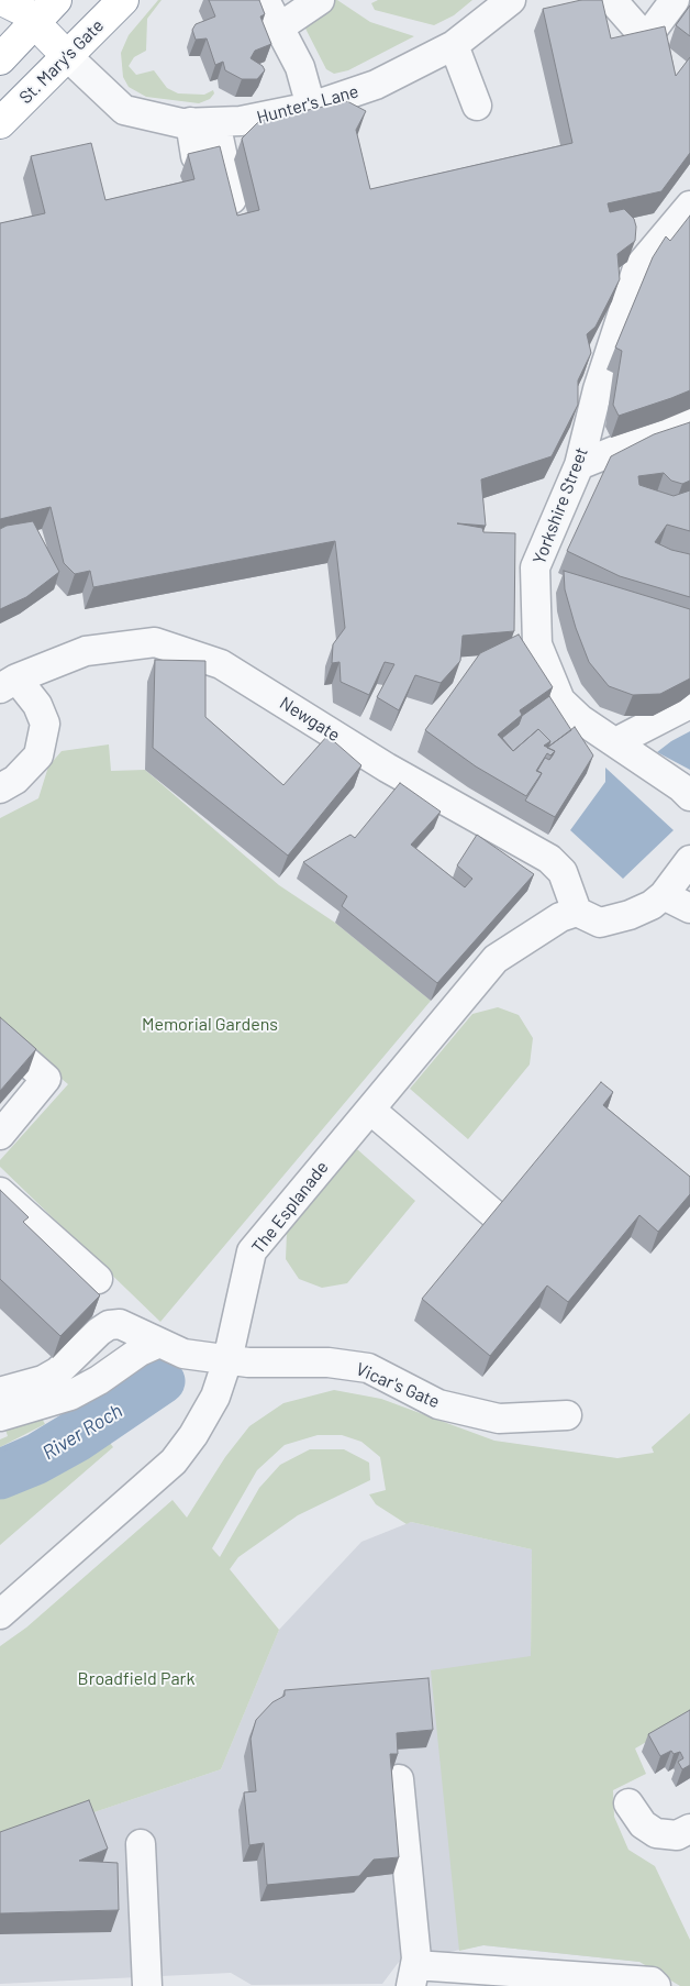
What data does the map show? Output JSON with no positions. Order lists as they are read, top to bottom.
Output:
{
  "streets": {
    "main road": ["St. Mary's Gate"],
    "street": [
      "Hunter's Lane",
      "Yorkshire Street",
      "Newgate",
      "The Esplanade",
      "Vicar's Gate"
    ]
  },
  "crossings": [
    ["St. Mary's Gate", "Hunter's Lane"],
    ["Newgate", "The Esplanade"],
    ["The Esplanade", "Vicar's Gate"]
  ],
  "water": ["River Roch"],
  "parks": ["Memorial Gardens", "Broadfield Park"]
}
